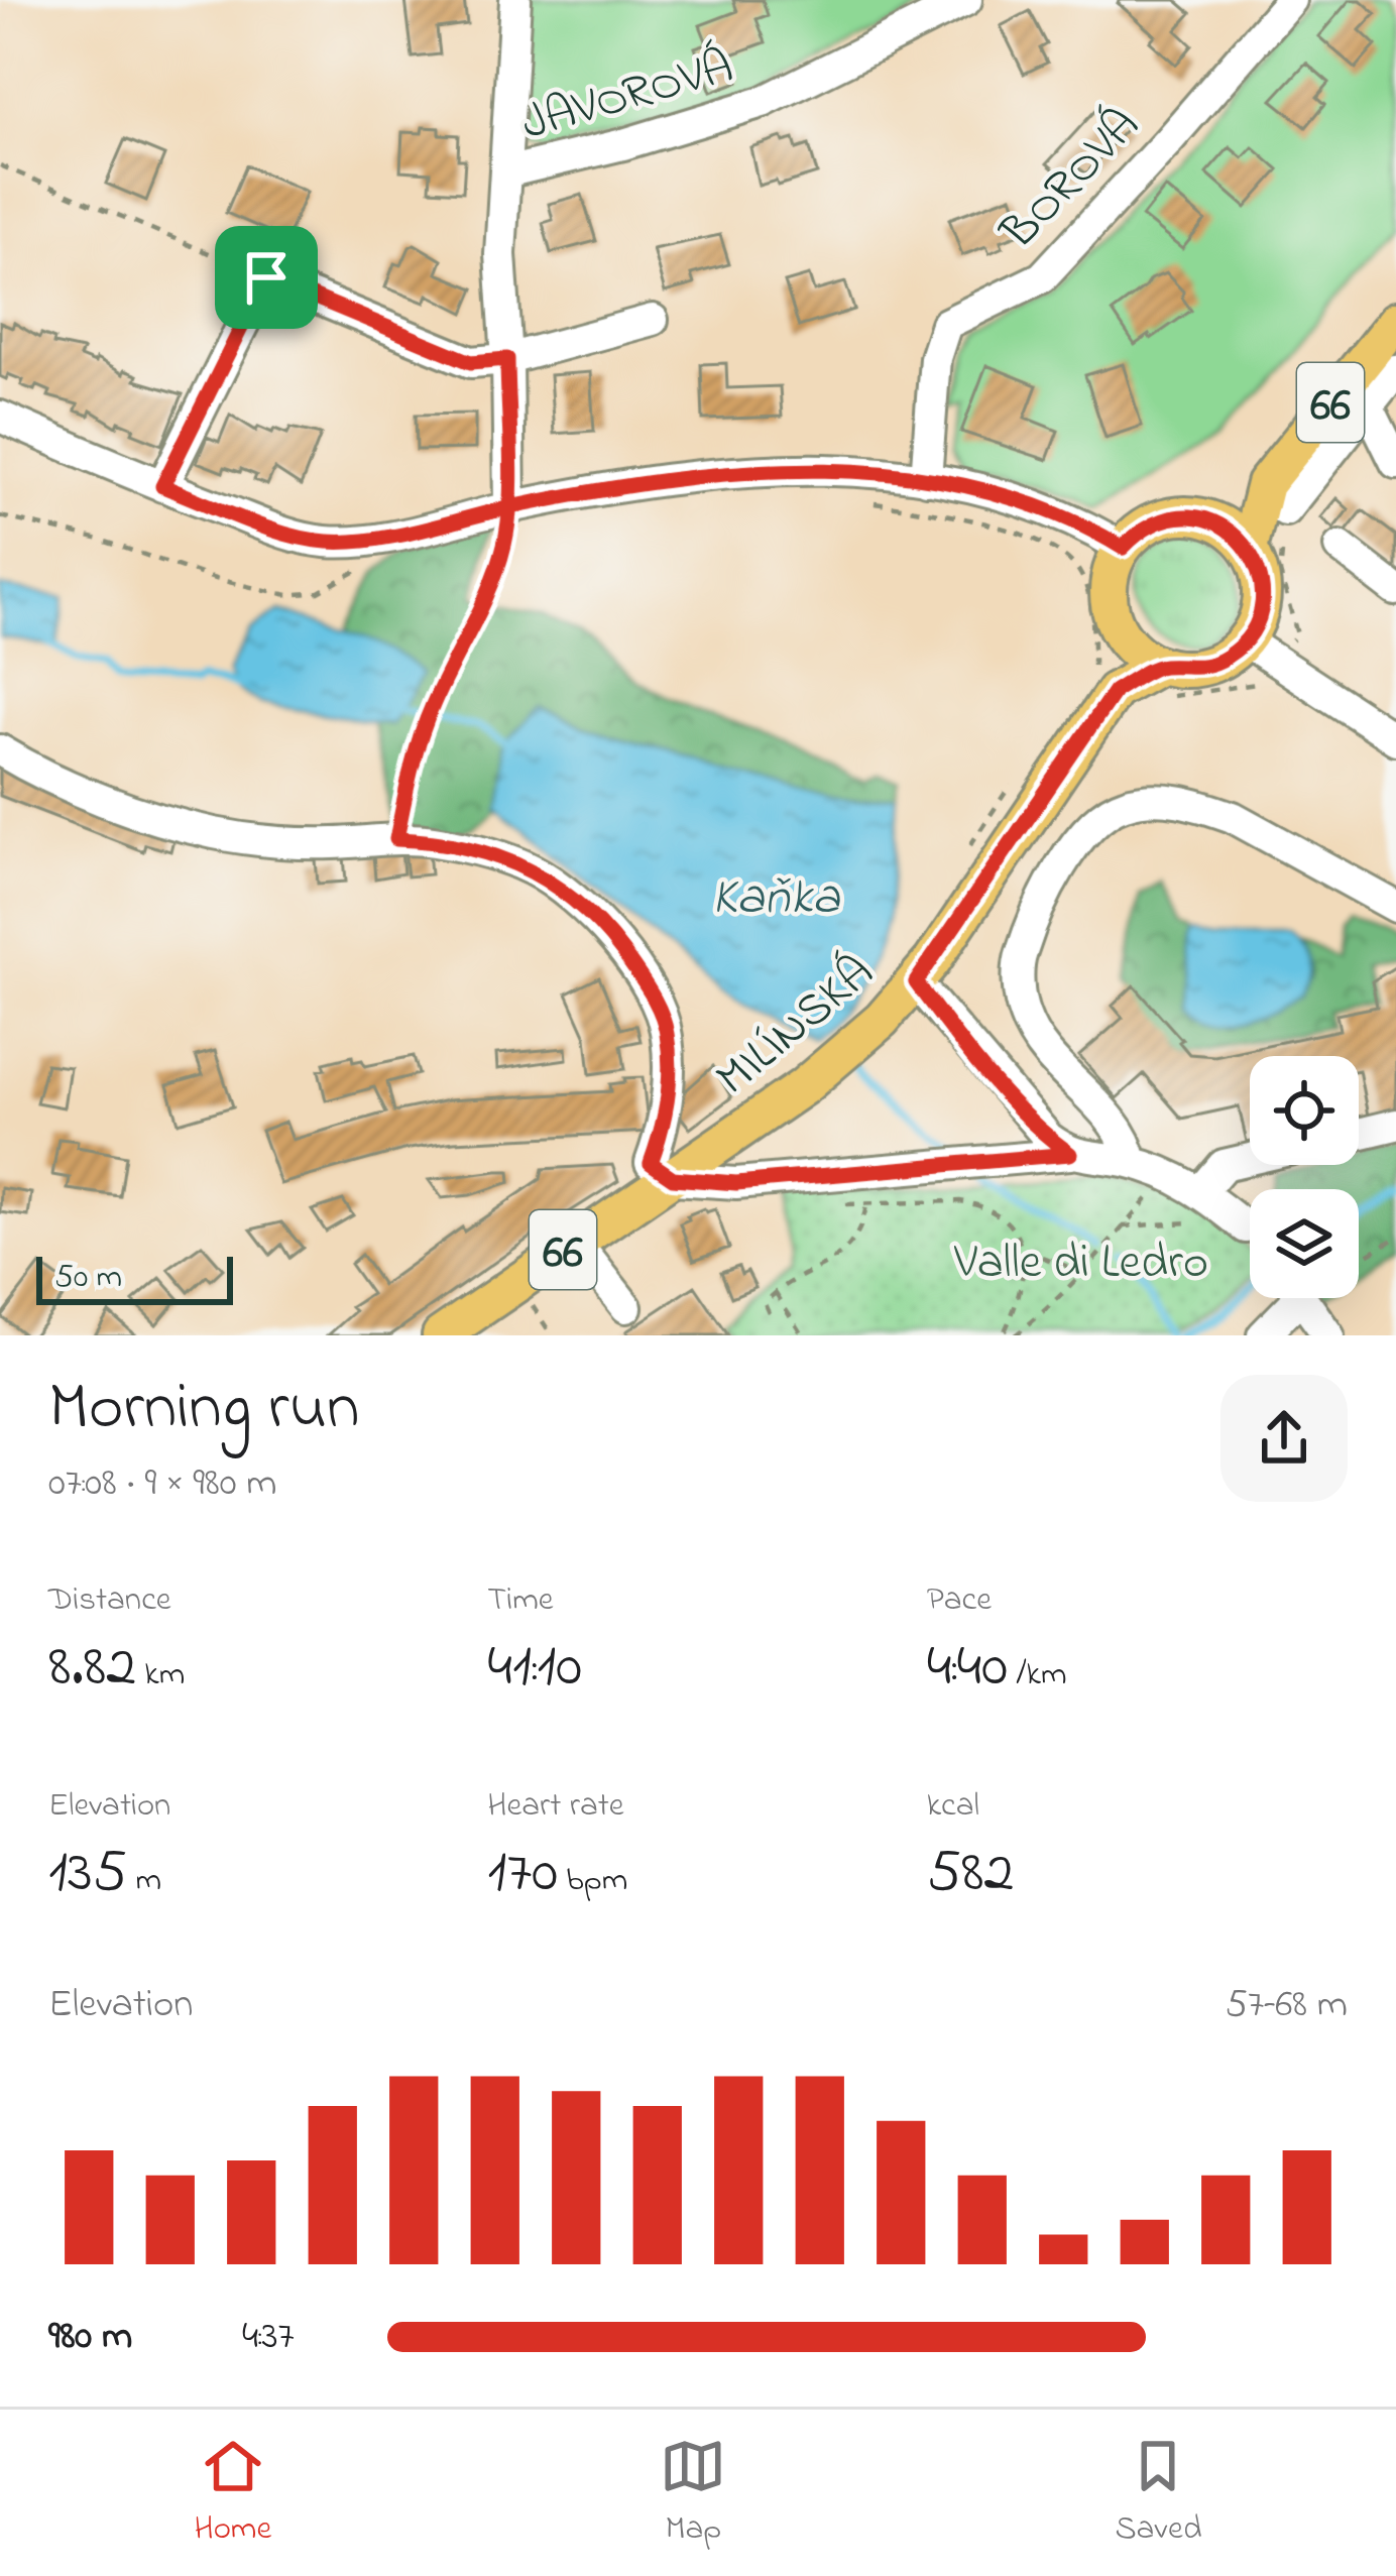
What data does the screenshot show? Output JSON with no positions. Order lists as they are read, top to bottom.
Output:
{
  "streets": {
    "main road": ["66", "MILÍNSKÁ"],
    "street": ["JAVOROVÁ", "BOROVÁ"]
  },
  "crossings": [
    ["66", "MILÍNSKÁ"]
  ],
  "water": ["Kaňka"],
  "parks": ["Valle di Ledro"],
  "scale_bar": "50 m",
  "page": {
    "scale": "50 m",
    "heading": ["Morning run", "07:08 · 9 × 980 m"],
    "stats": [
      ["Distance", "8.82 km"],
      ["Time", "41:10"],
      ["Pace", "4:40 /km"],
      ["Elevation", "135 m"],
      ["Heart rate", "170 bpm"],
      ["kcal", "582"]
    ],
    "chart": ["Elevation", "57–68 m"],
    "list": [
      {
        "name": "980 m",
        "note": "4:37"
      }
    ],
    "tabs": ["Home", "Map", "Saved"]
  }
}
